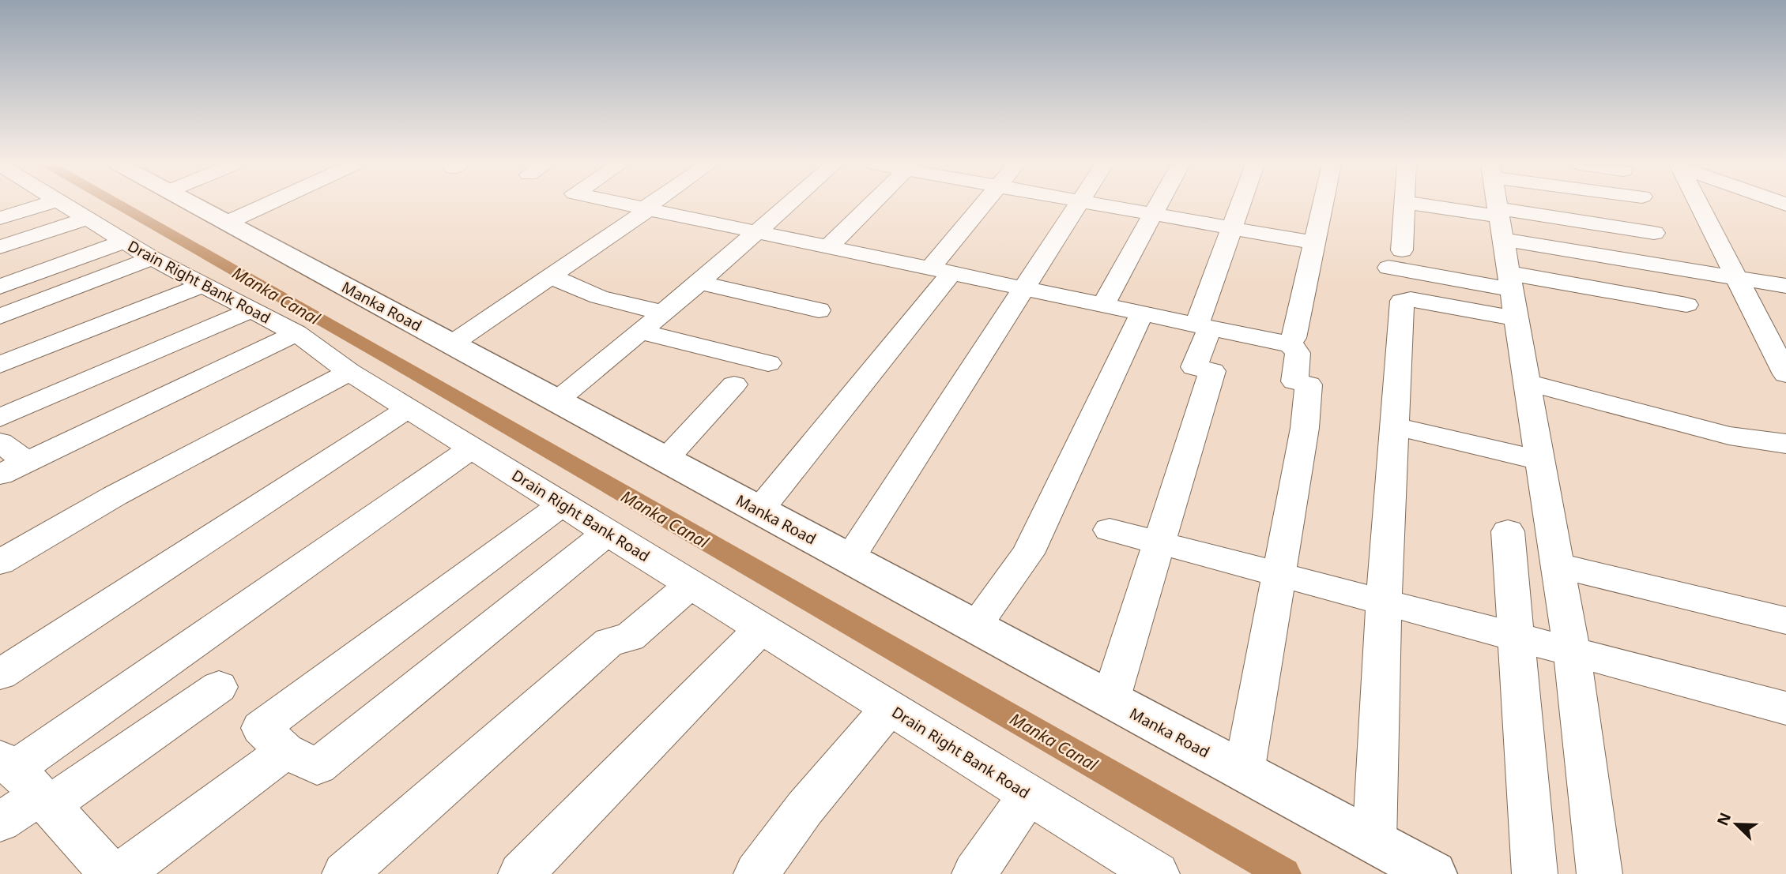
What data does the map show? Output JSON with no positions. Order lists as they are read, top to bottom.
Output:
{
  "streets": {
    "main road": ["Manka Road"],
    "street": ["Drain Right Bank Road"]
  },
  "water": ["Manka Canal"],
  "north": "top left"
}
